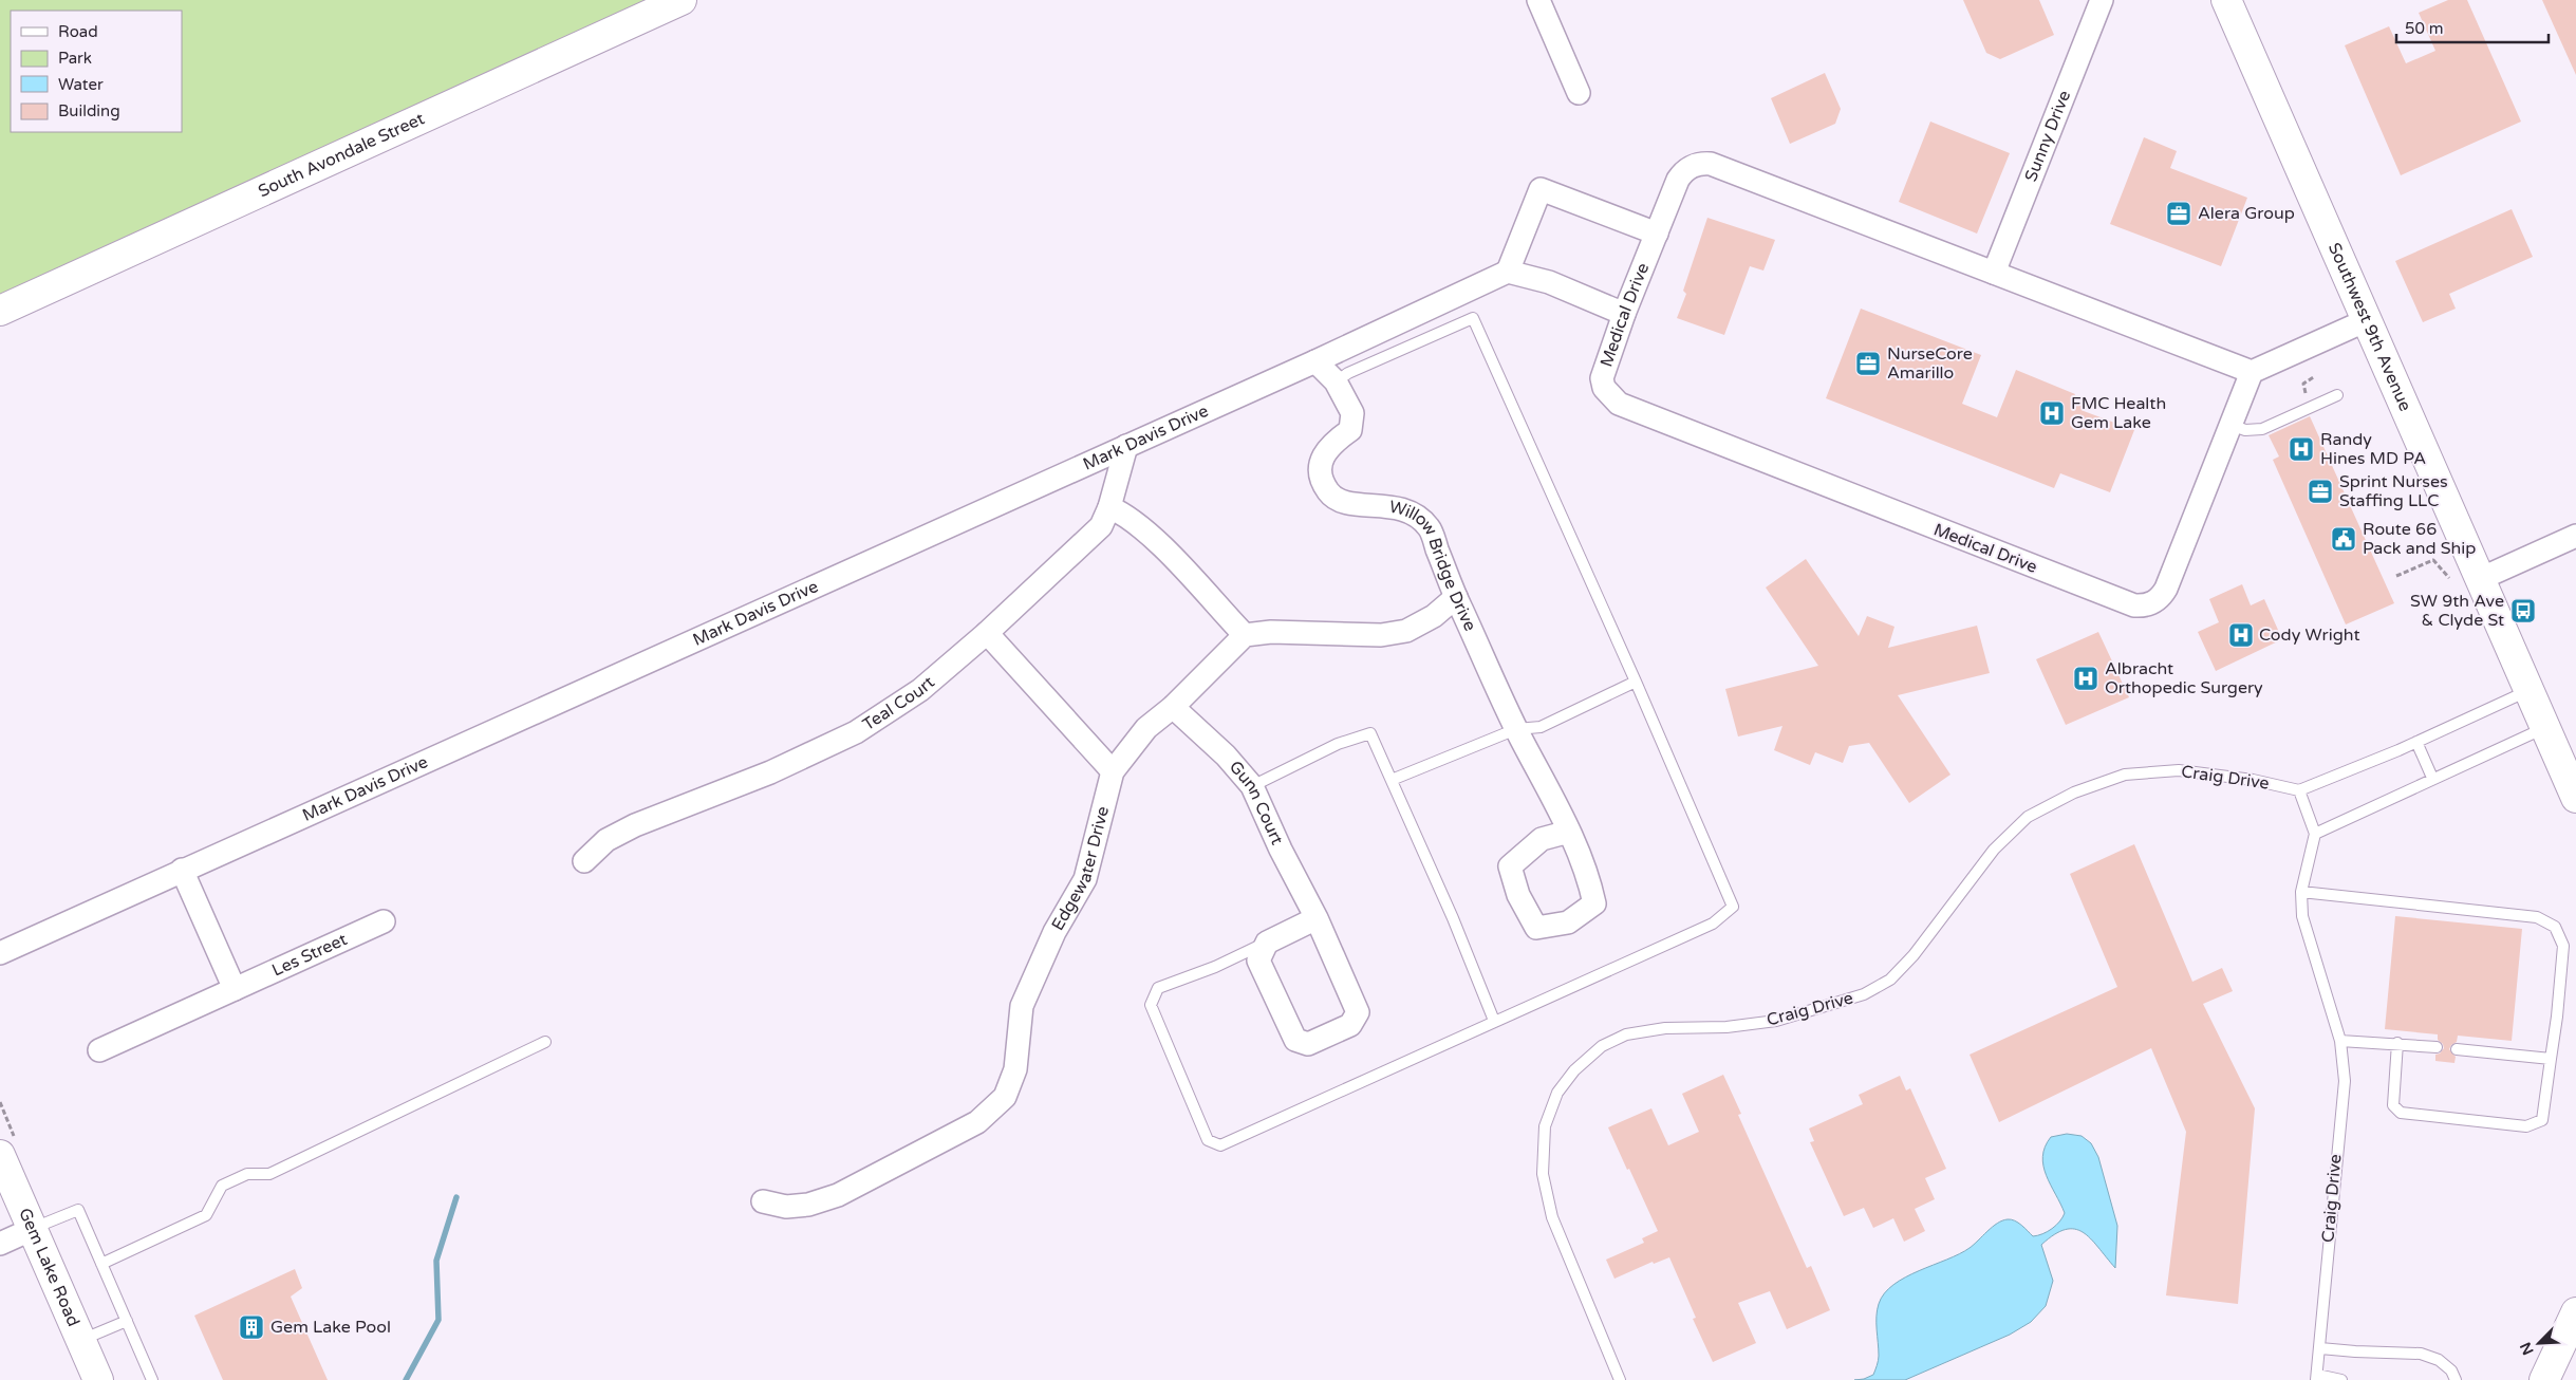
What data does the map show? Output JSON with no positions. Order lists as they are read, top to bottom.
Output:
{
  "streets": {
    "main road": ["South Avondale Street", "Southwest 9th Avenue", "Gem Lake Road"],
    "street": [
      "Sunny Drive",
      "Medical Drive",
      "Mark Davis Drive",
      "Willow Bridge Drive",
      "Teal Court",
      "Gunn Court",
      "Edgewater Drive",
      "Les Street"
    ],
    "lane": ["Craig Drive"]
  },
  "crossings": [
    ["Sunny Drive", "Medical Drive"],
    ["Mark Davis Drive", "Willow Bridge Drive"],
    ["Mark Davis Drive", "Teal Court"],
    ["Gunn Court", "Edgewater Drive"]
  ],
  "places": {
    "office": ["Alera Group", "NurseCore Amarillo", "Sprint Nurses Staffing LLC"],
    "hospital": [
      "FMC Health Gem Lake",
      "Randy Hines MD PA",
      "Cody Wright",
      "Albracht Orthopedic Surgery"
    ],
    "public building": ["Route 66 Pack and Ship"],
    "bus stop": ["SW 9th Ave & Clyde St"],
    "building": ["Gem Lake Pool"]
  },
  "legend": [
    "Road",
    "Park",
    "Water",
    "Building"
  ],
  "scale_bar": "50 m",
  "north": "bottom left"
}
